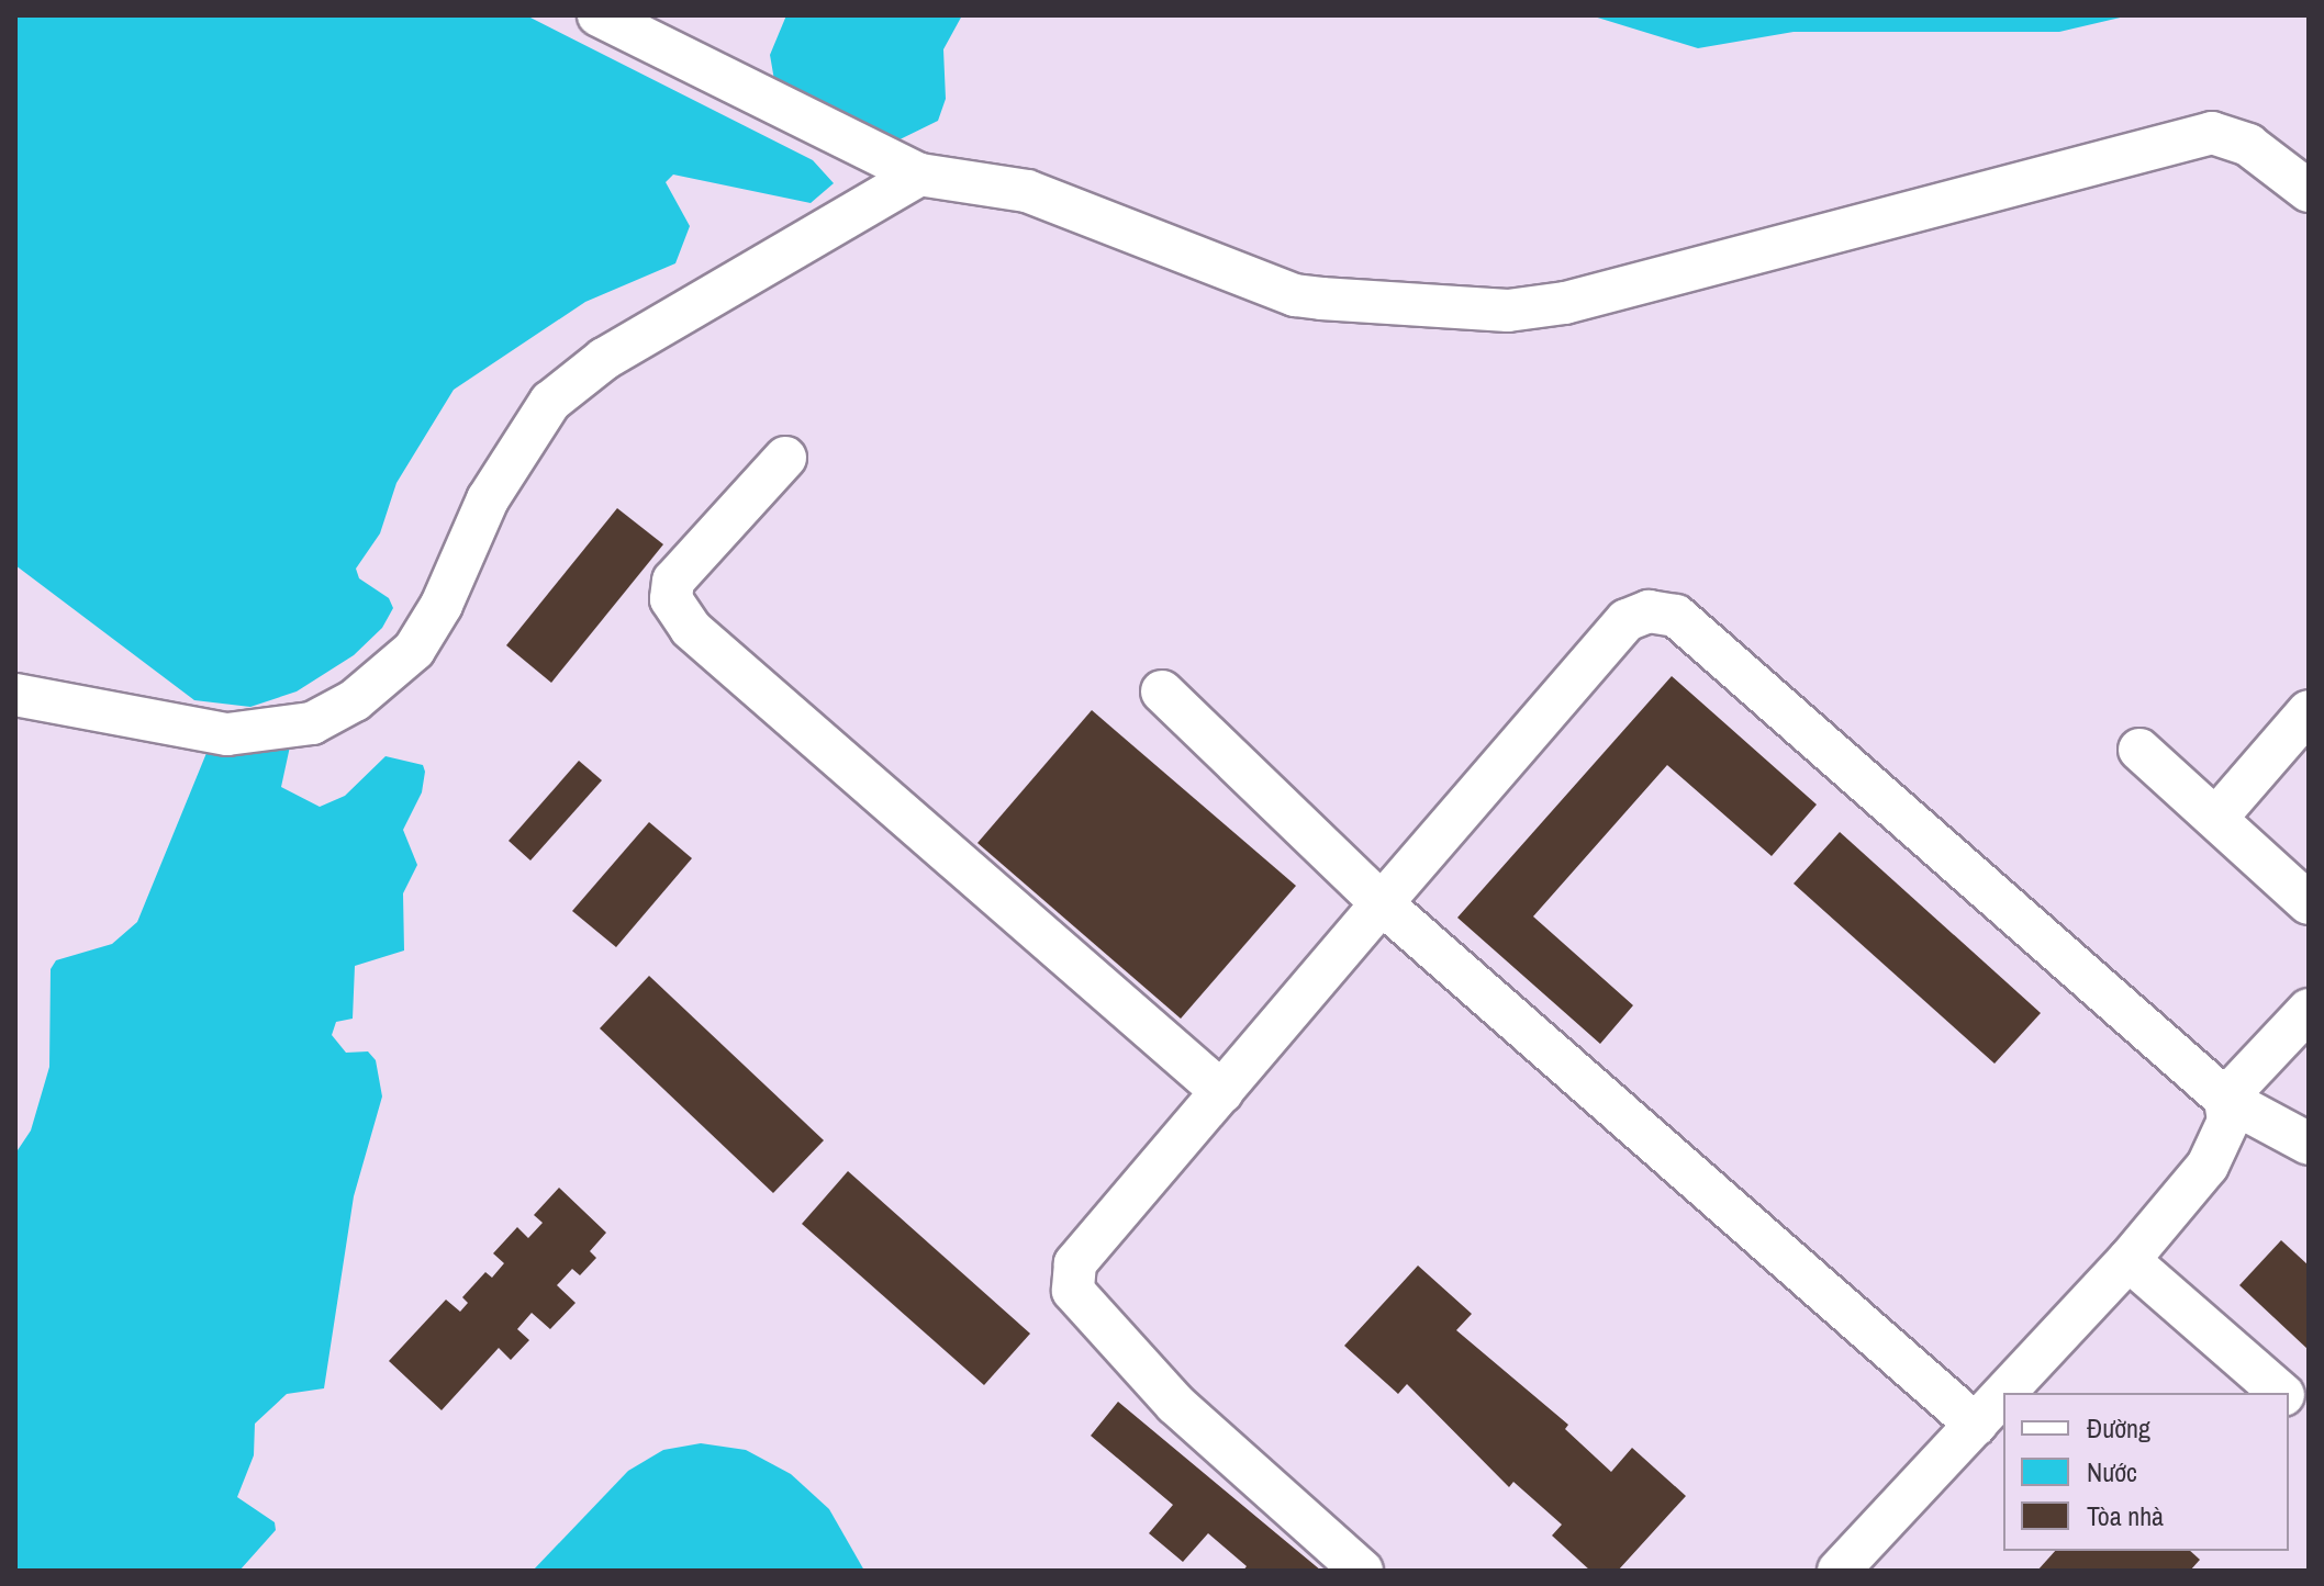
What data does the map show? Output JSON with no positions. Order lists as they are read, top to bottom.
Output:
{
  "legend": ["Đường", "Nước", "Tòa nhà"]
}
